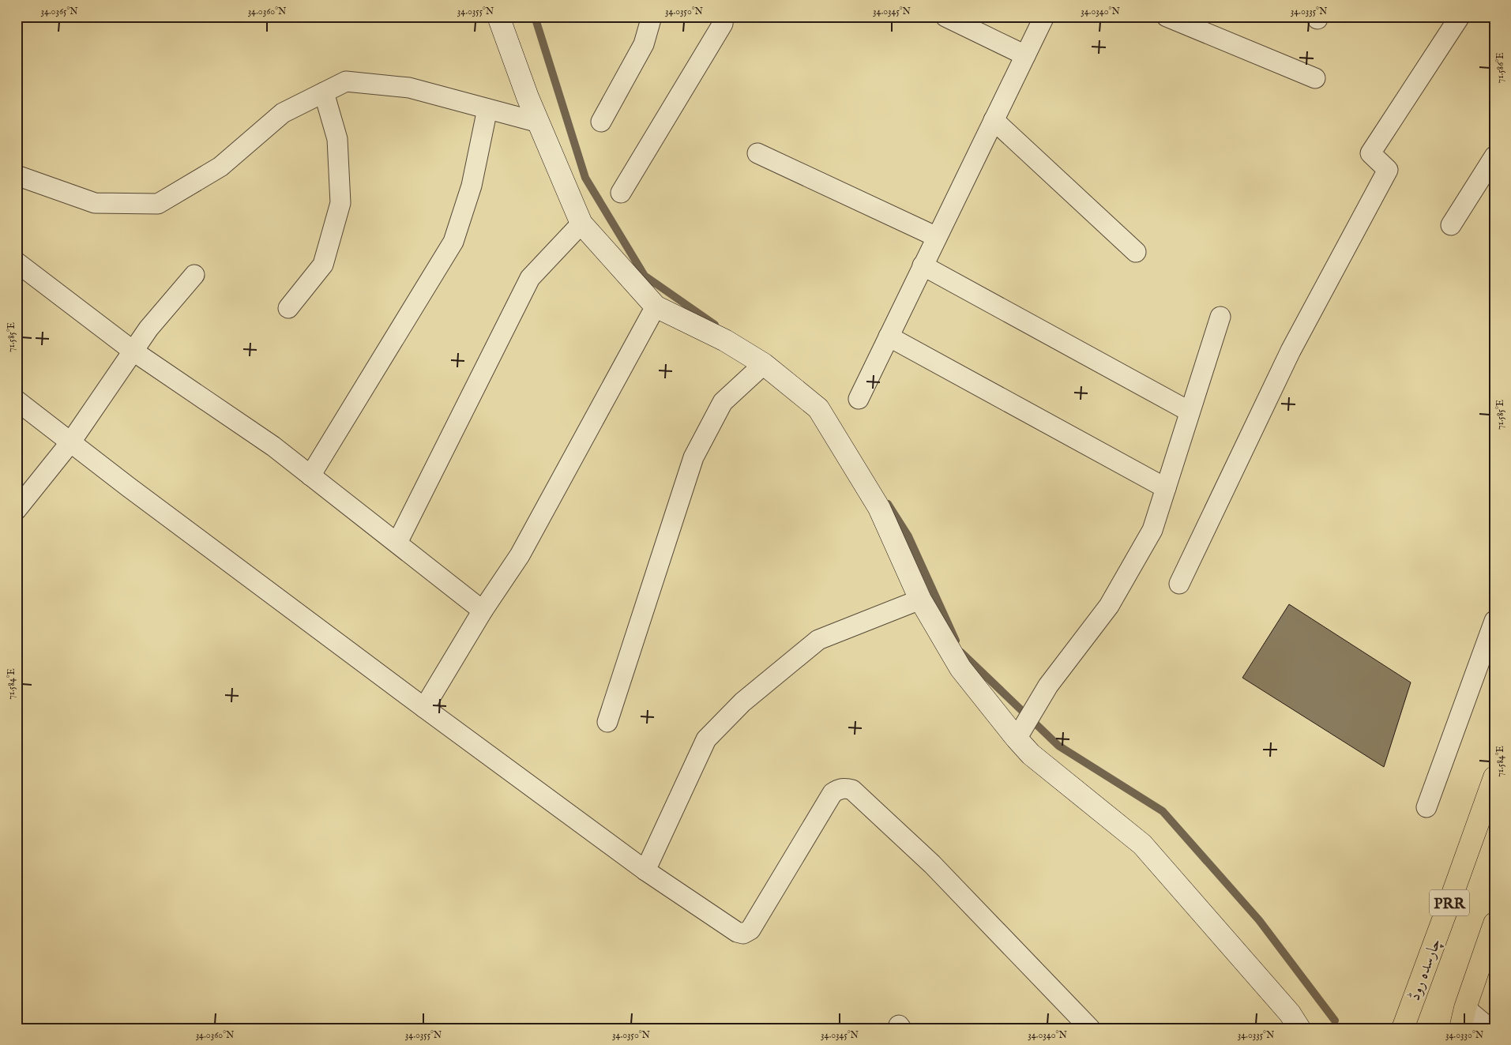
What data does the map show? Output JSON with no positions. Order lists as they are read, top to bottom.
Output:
{
  "streets": {
    "highway": ["PRR", "چارسدہ روڈ"]
  },
  "coordinates": [
    "34.0365°N",
    "34.0360°N",
    "34.0355°N",
    "34.0350°N",
    "34.0345°N",
    "34.0340°N",
    "34.0335°N",
    "71.586°E",
    "71.585°E",
    "71.584°E",
    "34.0330°N"
  ]
}
